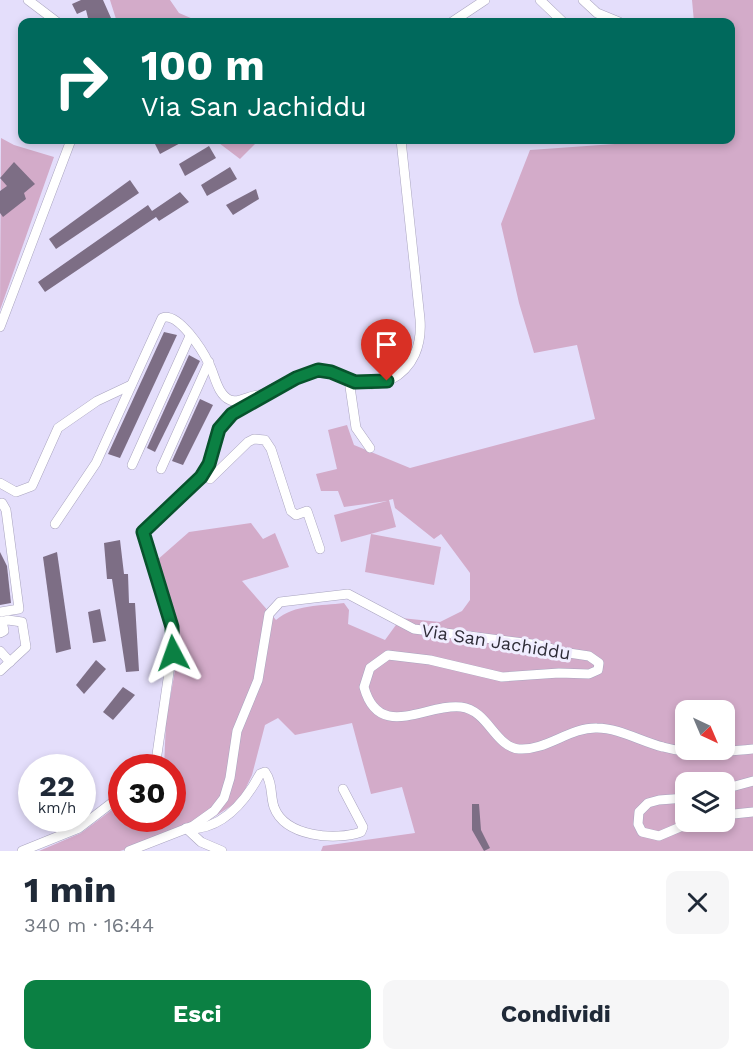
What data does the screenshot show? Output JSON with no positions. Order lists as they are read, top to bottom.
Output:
{
  "streets": {
    "street": ["Via San Jachiddu"]
  },
  "north": "bottom right",
  "page": {
    "turn": ["100 m", "Via San Jachiddu"],
    "speed": "22 km/h",
    "limit": "30",
    "heading": ["1 min", "340 m · 16:44"],
    "buttons": ["Esci", "Condividi"]
  }
}
